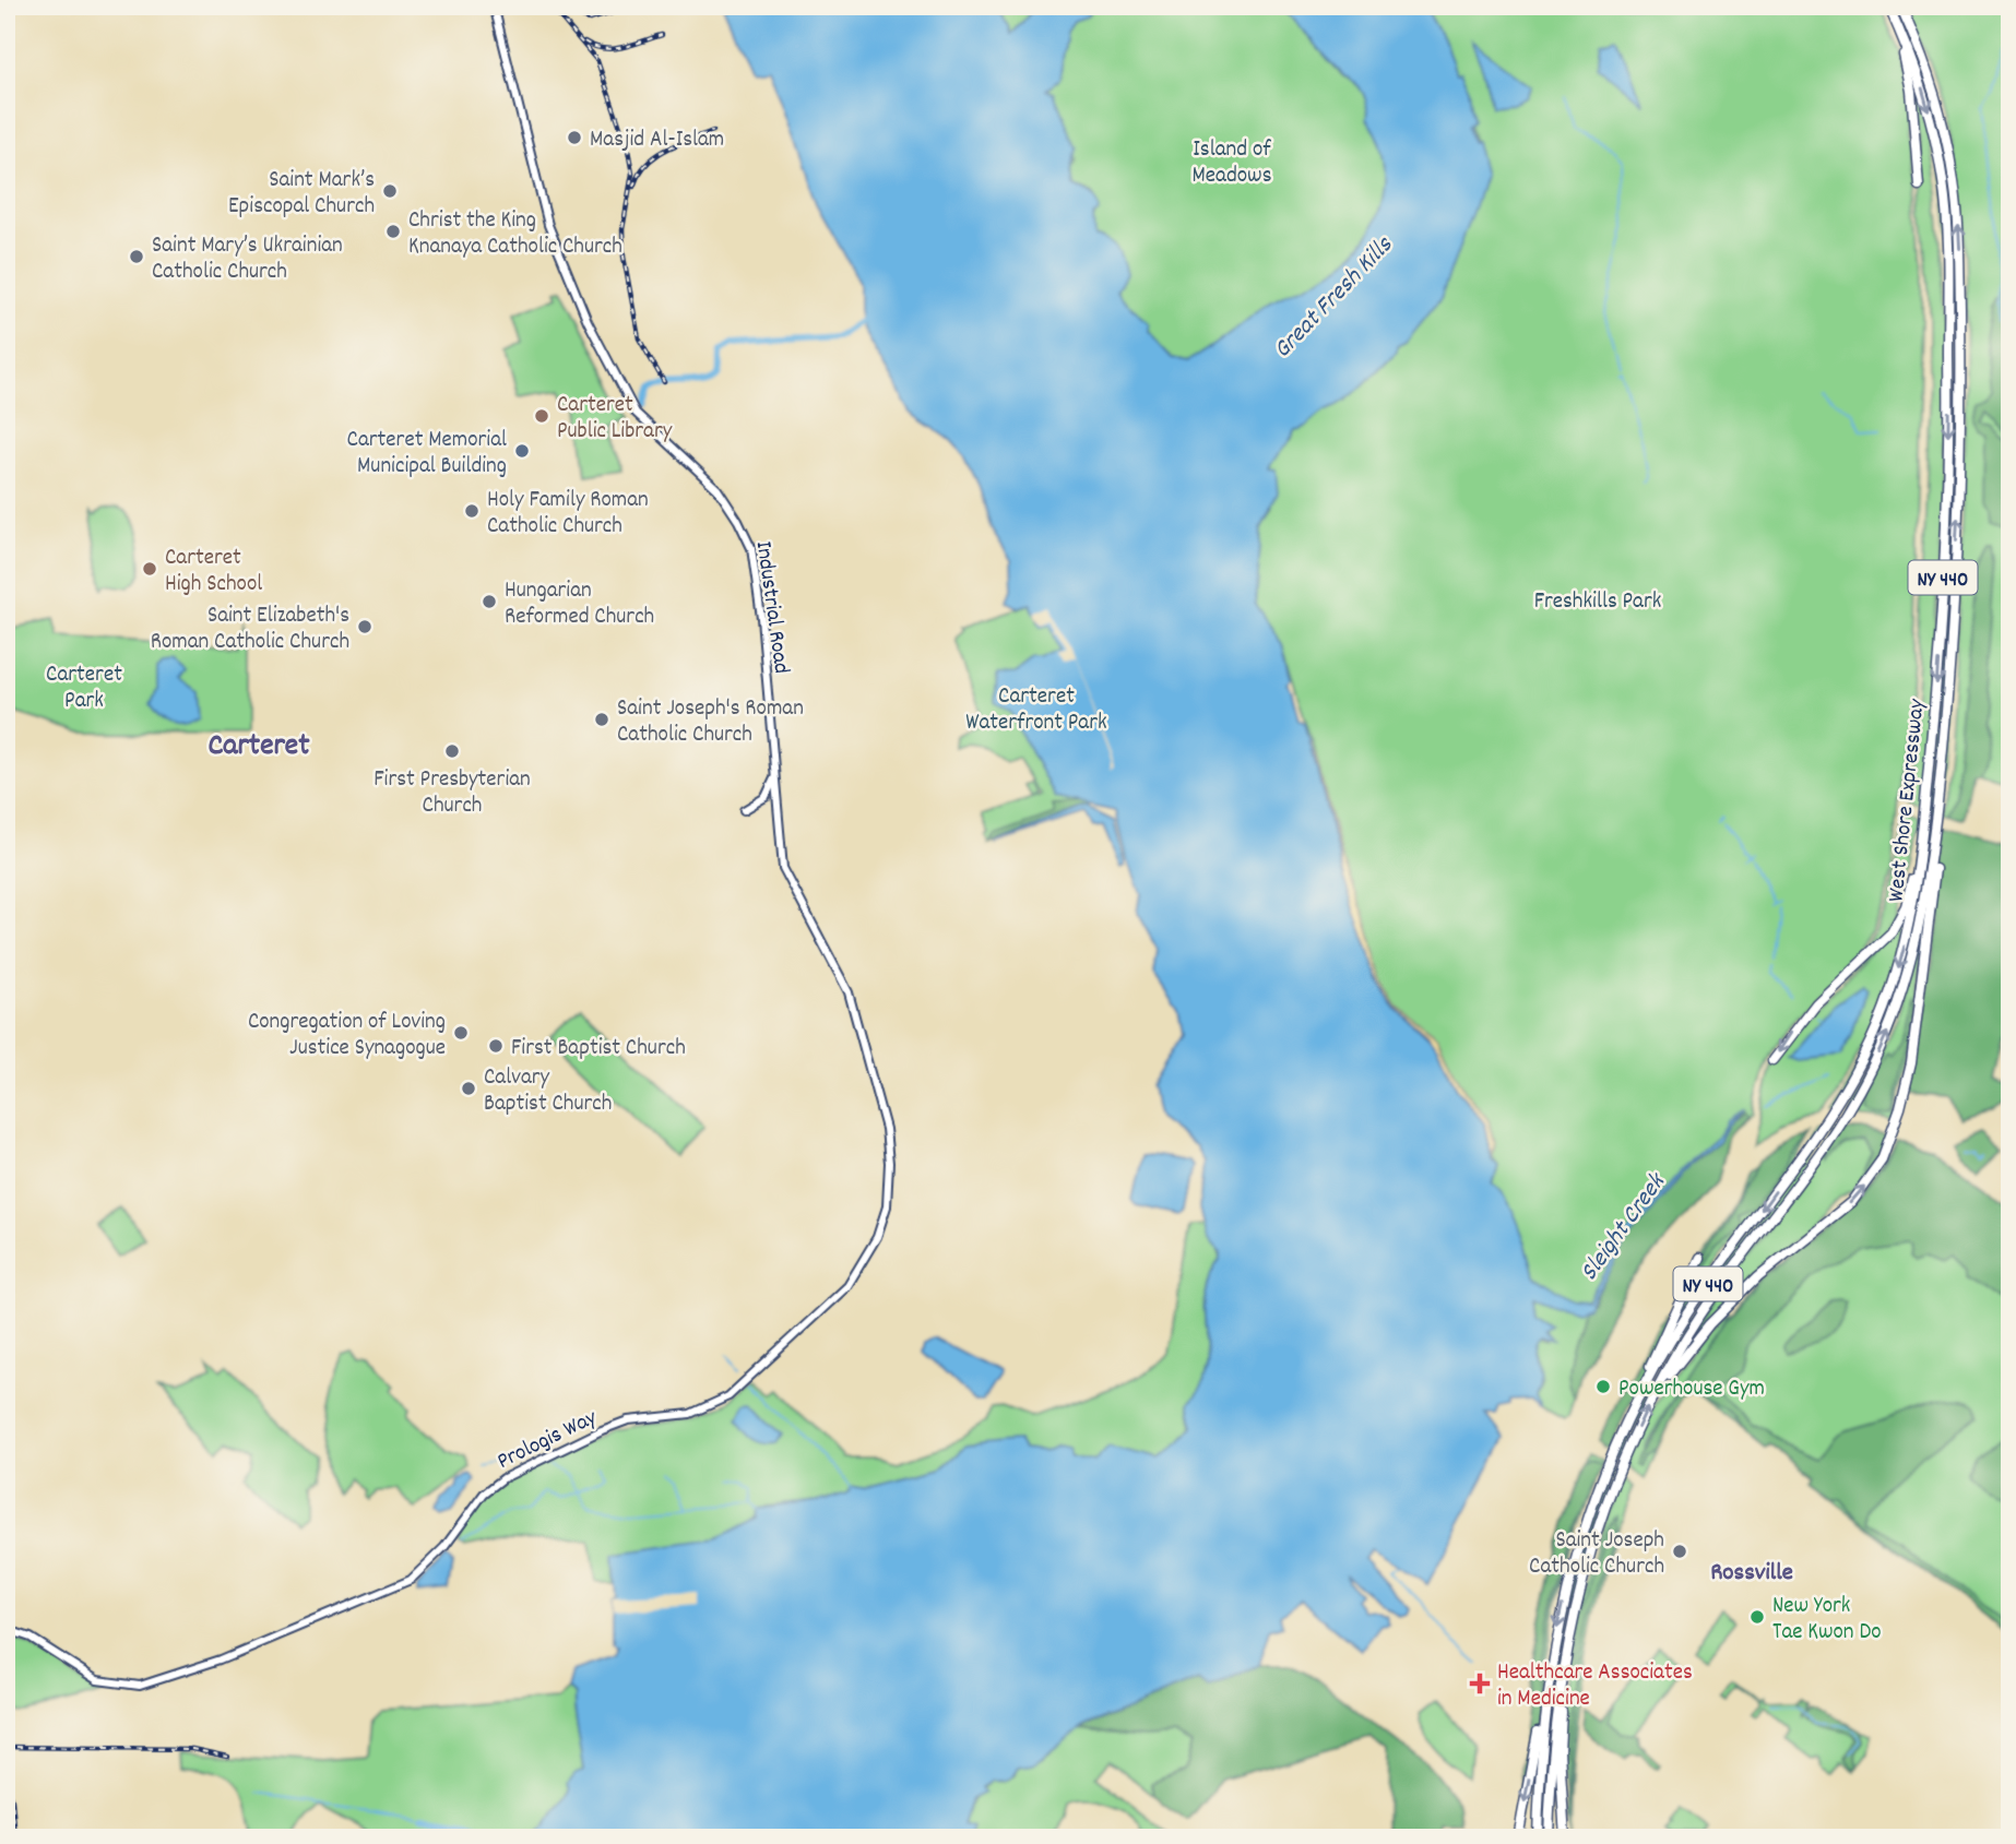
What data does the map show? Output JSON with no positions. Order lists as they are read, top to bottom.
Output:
{
  "streets": {
    "highway": ["NY 440", "West Shore Expressway"],
    "main road": ["Industrial Road", "Prologis Way"]
  },
  "crossings": [
    ["Industrial Road", "Prologis Way"]
  ],
  "districts": ["Carteret", "Rossville"],
  "water": ["Great Fresh Kills", "Sleight Creek"],
  "parks": [
    "Island of Meadows",
    "Freshkills Park",
    "Carteret Park",
    "Carteret Waterfront Park"
  ],
  "places": {
    "other": [
      "Masjid Al-Islam",
      "Saint Mark’s Episcopal Church",
      "Christ the King Knanaya Catholic Church",
      "Saint Mary’s Ukrainian Catholic Church",
      "Carteret Public Library",
      "Carteret Memorial Municipal Building",
      "Holy Family Roman Catholic Church",
      "Carteret High School",
      "Hungarian Reformed Church",
      "Saint Elizabeth's Roman Catholic Church",
      "Saint Joseph's Roman Catholic Church",
      "First Presbyterian Church",
      "Congregation of Loving Justice Synagogue",
      "First Baptist Church",
      "Calvary Baptist Church",
      "Powerhouse Gym",
      "Saint Joseph Catholic Church",
      "New York Tae Kwon Do"
    ],
    "health": ["Healthcare Associates in Medicine"]
  }
}
